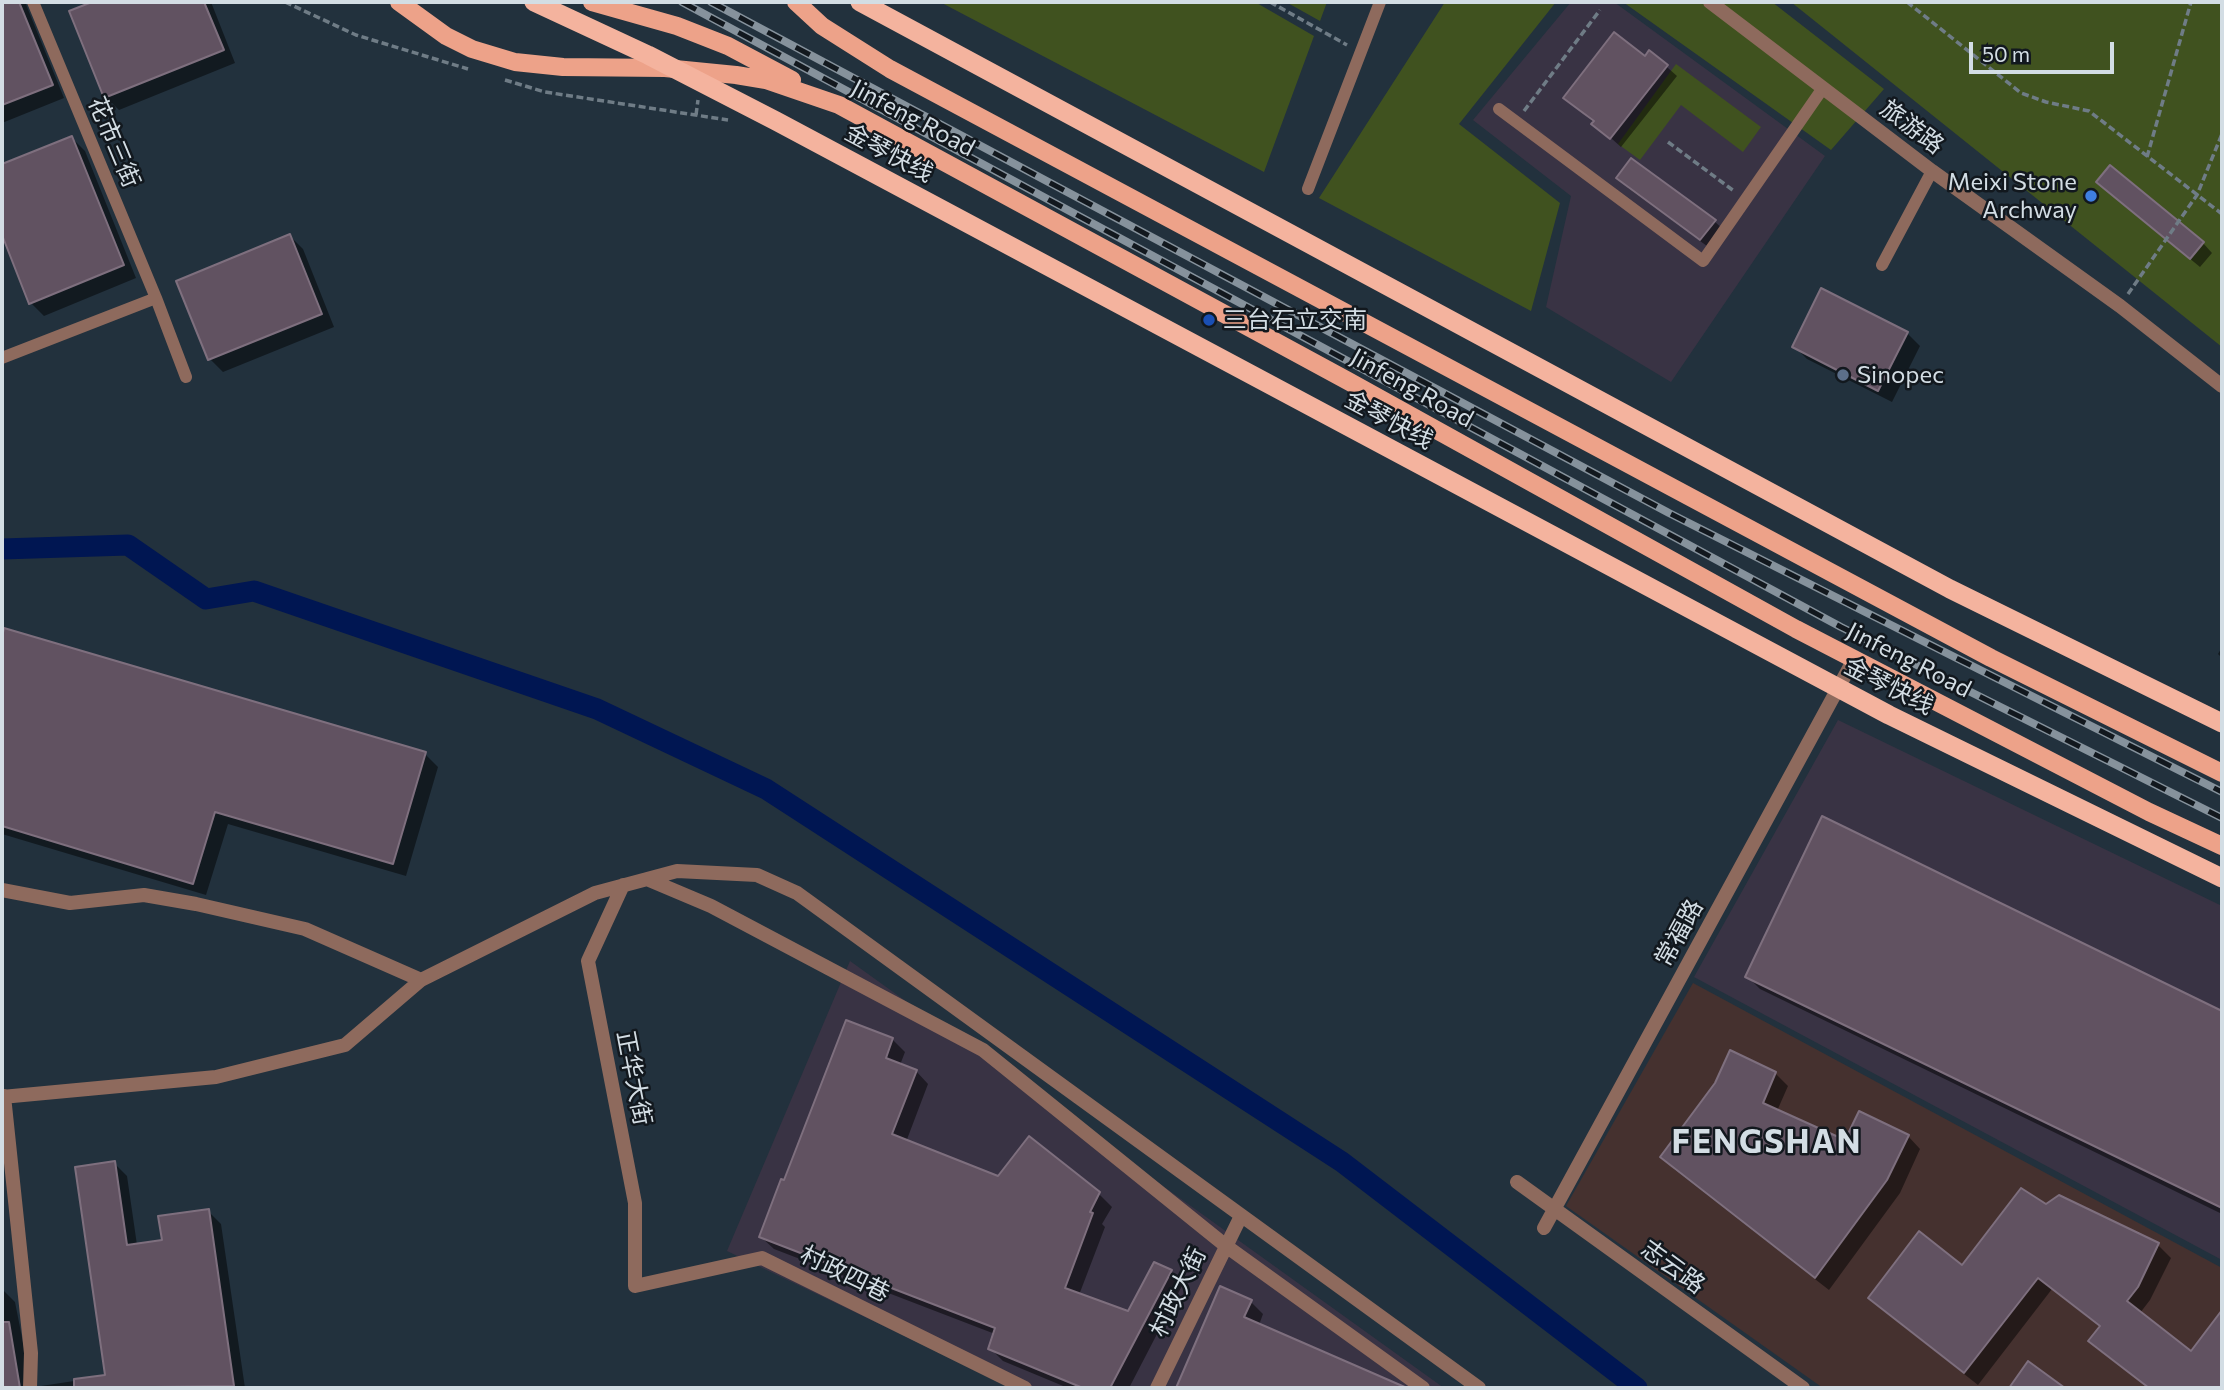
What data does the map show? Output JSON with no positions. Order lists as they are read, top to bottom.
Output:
{
  "streets": {
    "highway": ["金琴快线"],
    "main road": ["Jinfeng Road"],
    "street": [
      "旅游路",
      "常福路",
      "正华大街",
      "志云路",
      "村政四巷",
      "村政大街"
    ],
    "lane": ["花市三街"]
  },
  "crossings": [
    ["Jinfeng Road", "常福路"],
    ["常福路", "志云路"],
    ["正华大街", "村政四巷"]
  ],
  "districts": ["FENGSHAN"],
  "places": ["Meixi Stone Archway", "三台石立交南", "Sinopec"],
  "scale_bar": "50 m"
}
